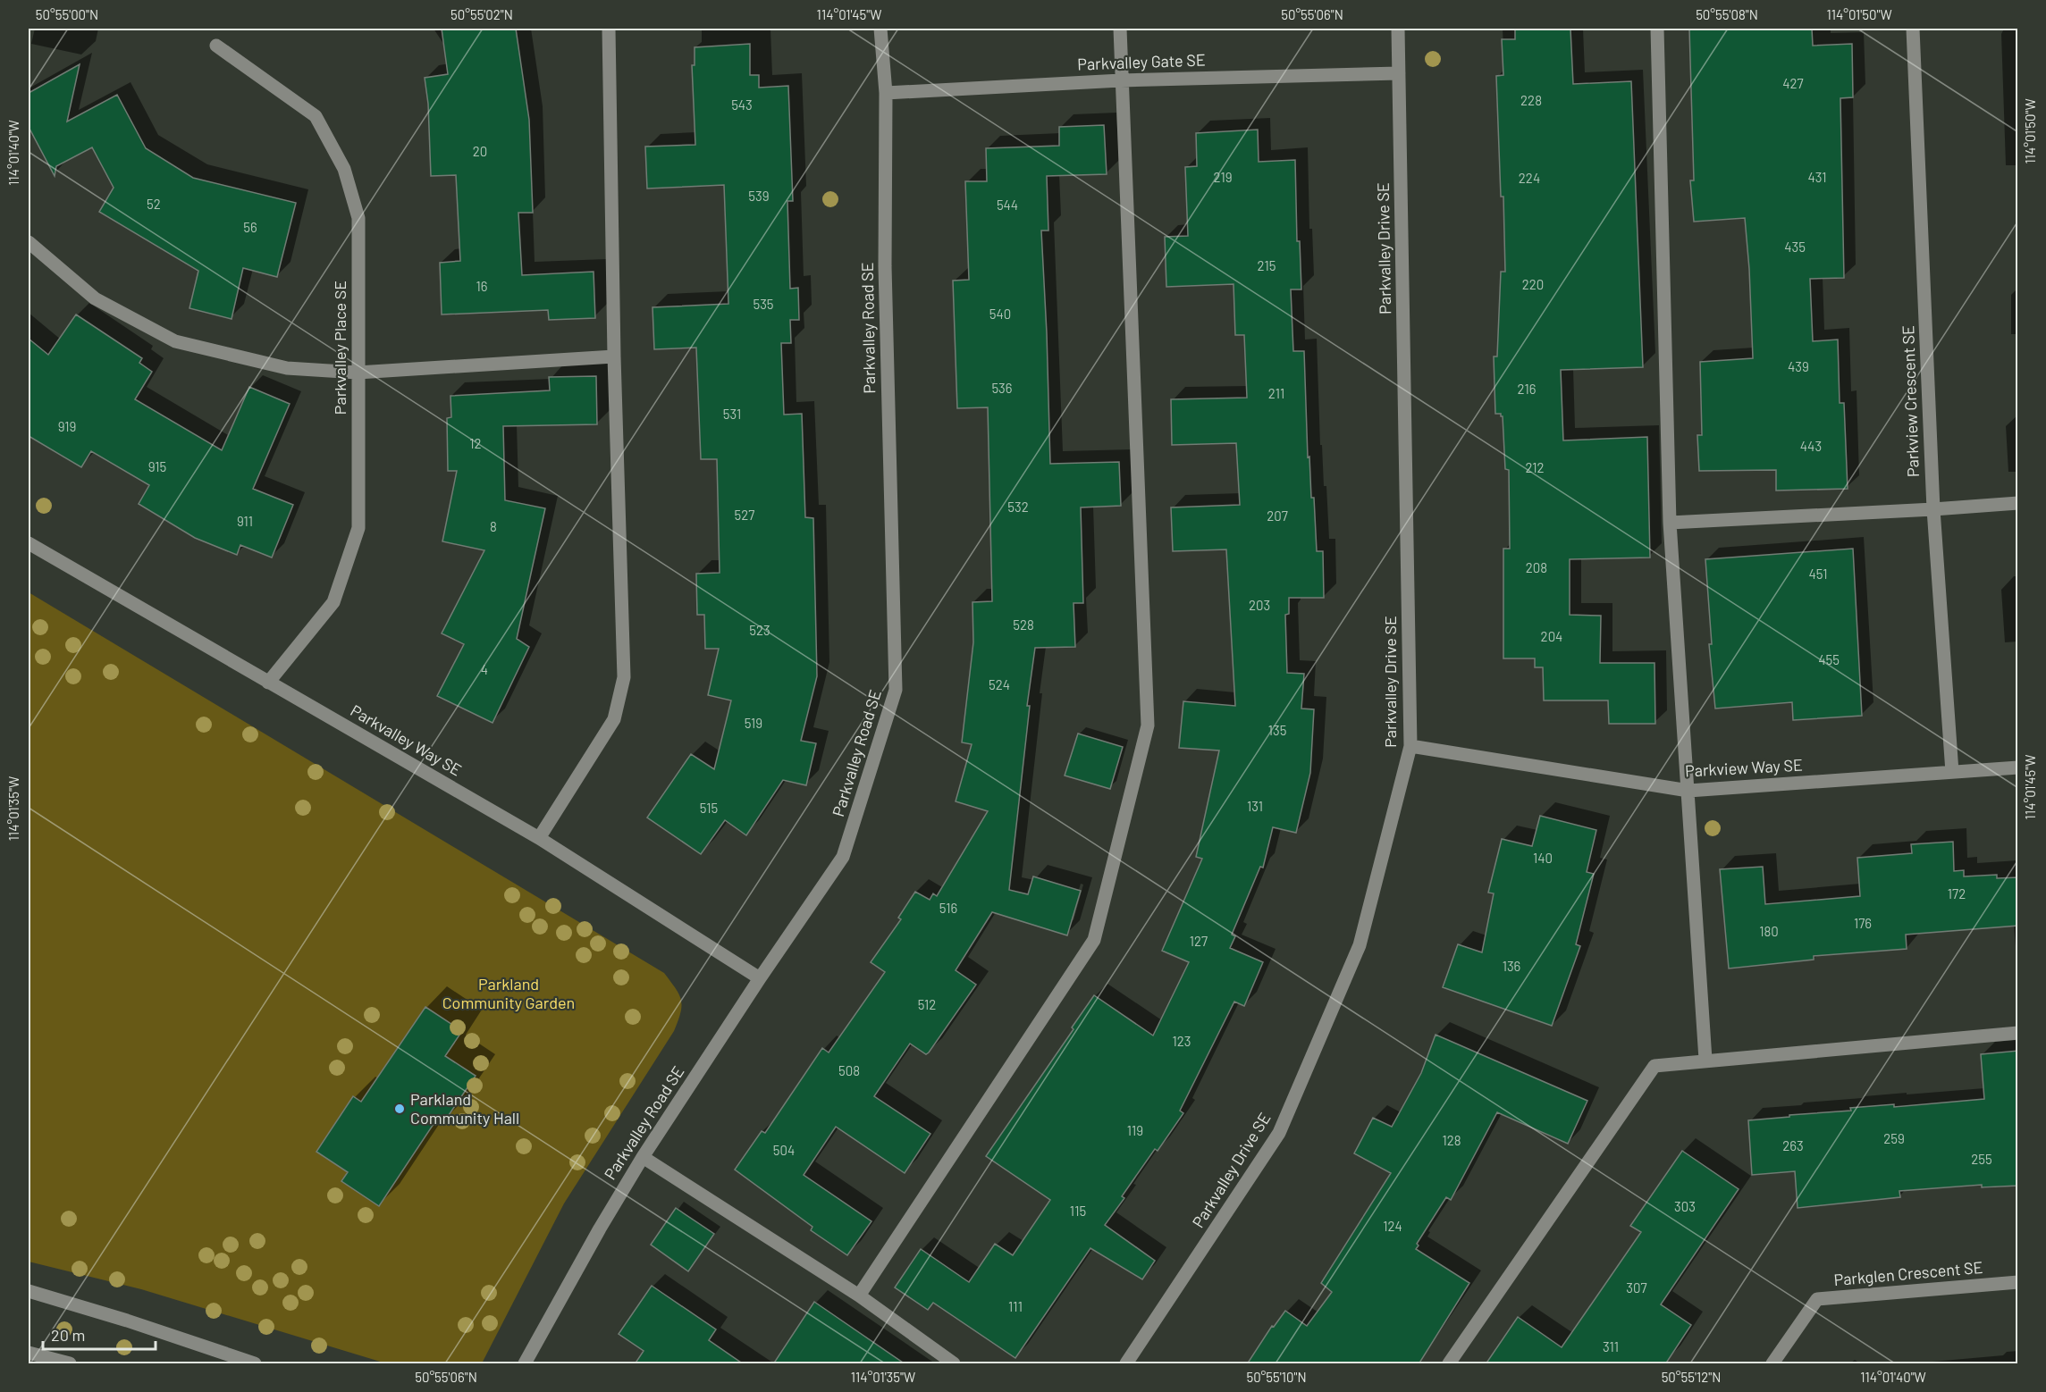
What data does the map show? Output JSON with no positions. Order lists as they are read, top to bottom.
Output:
{
  "streets": {
    "street": [
      "Parkvalley Gate SE",
      "Parkvalley Drive SE",
      "Parkvalley Road SE",
      "Parkvalley Place SE",
      "Parkview Crescent SE",
      "Parkvalley Way SE",
      "Parkview Way SE",
      "Parkglen Crescent SE"
    ]
  },
  "crossings": [
    ["Parkvalley Gate SE", "Parkvalley Drive SE"],
    ["Parkvalley Gate SE", "Parkvalley Road SE"],
    ["Parkvalley Drive SE", "Parkview Way SE"],
    ["Parkvalley Road SE", "Parkvalley Way SE"],
    ["Parkvalley Place SE", "Parkvalley Way SE"],
    ["Parkview Crescent SE", "Parkview Way SE"]
  ],
  "parks": ["Parkland Community Garden"],
  "places": ["Parkland Community Hall"],
  "house_numbers": [
    "427",
    "228",
    "543",
    "20",
    "219",
    "431",
    "224",
    "539",
    "52",
    "544",
    "56",
    "435",
    "215",
    "220",
    "16",
    "535",
    "540",
    "439",
    "536",
    "216",
    "211",
    "531",
    "919",
    "12",
    "443",
    "915",
    "212",
    "532",
    "527",
    "207",
    "911",
    "8",
    "208",
    "451",
    "203",
    "528",
    "523",
    "204",
    "455",
    "4",
    "524",
    "519",
    "135",
    "131",
    "515",
    "140",
    "172",
    "516",
    "176",
    "180",
    "127",
    "136",
    "512",
    "123",
    "508",
    "119",
    "259",
    "128",
    "263",
    "504",
    "255",
    "303",
    "115",
    "124",
    "307",
    "111",
    "311"
  ],
  "scale_bar": "20 m",
  "coordinates": [
    "50°55'00\"N",
    "50°55'02\"N",
    "114°01'45\"W",
    "50°55'06\"N",
    "50°55'08\"N",
    "114°01'50\"W",
    "114°01'40\"W",
    "114°01'35\"W",
    "50°55'10\"N",
    "50°55'12\"N"
  ]
}
